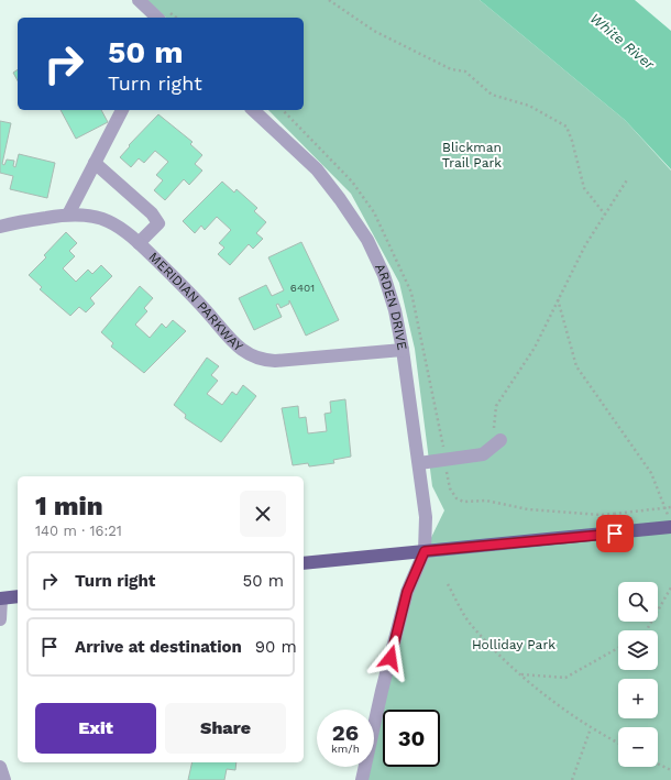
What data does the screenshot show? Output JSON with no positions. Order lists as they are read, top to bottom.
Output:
{
  "streets": {
    "street": ["MERIDIAN PARKWAY", "ARDEN DRIVE"]
  },
  "crossings": [
    ["MERIDIAN PARKWAY", "ARDEN DRIVE"]
  ],
  "water": ["White River"],
  "parks": ["Blickman Trail Park", "Holliday Park"],
  "house_numbers": ["6401"],
  "page": {
    "turn": ["50 m", "Turn right"],
    "heading": ["1 min", "140 m · 16:21"],
    "list": [
      {
        "name": "Turn right",
        "value": "50 m"
      },
      {
        "name": "Arrive at destination",
        "value": "90 m"
      }
    ],
    "map_buttons": ["+", "−"],
    "buttons": ["Exit", "Share"],
    "speed": "26 km/h",
    "limit": "30"
  }
}
